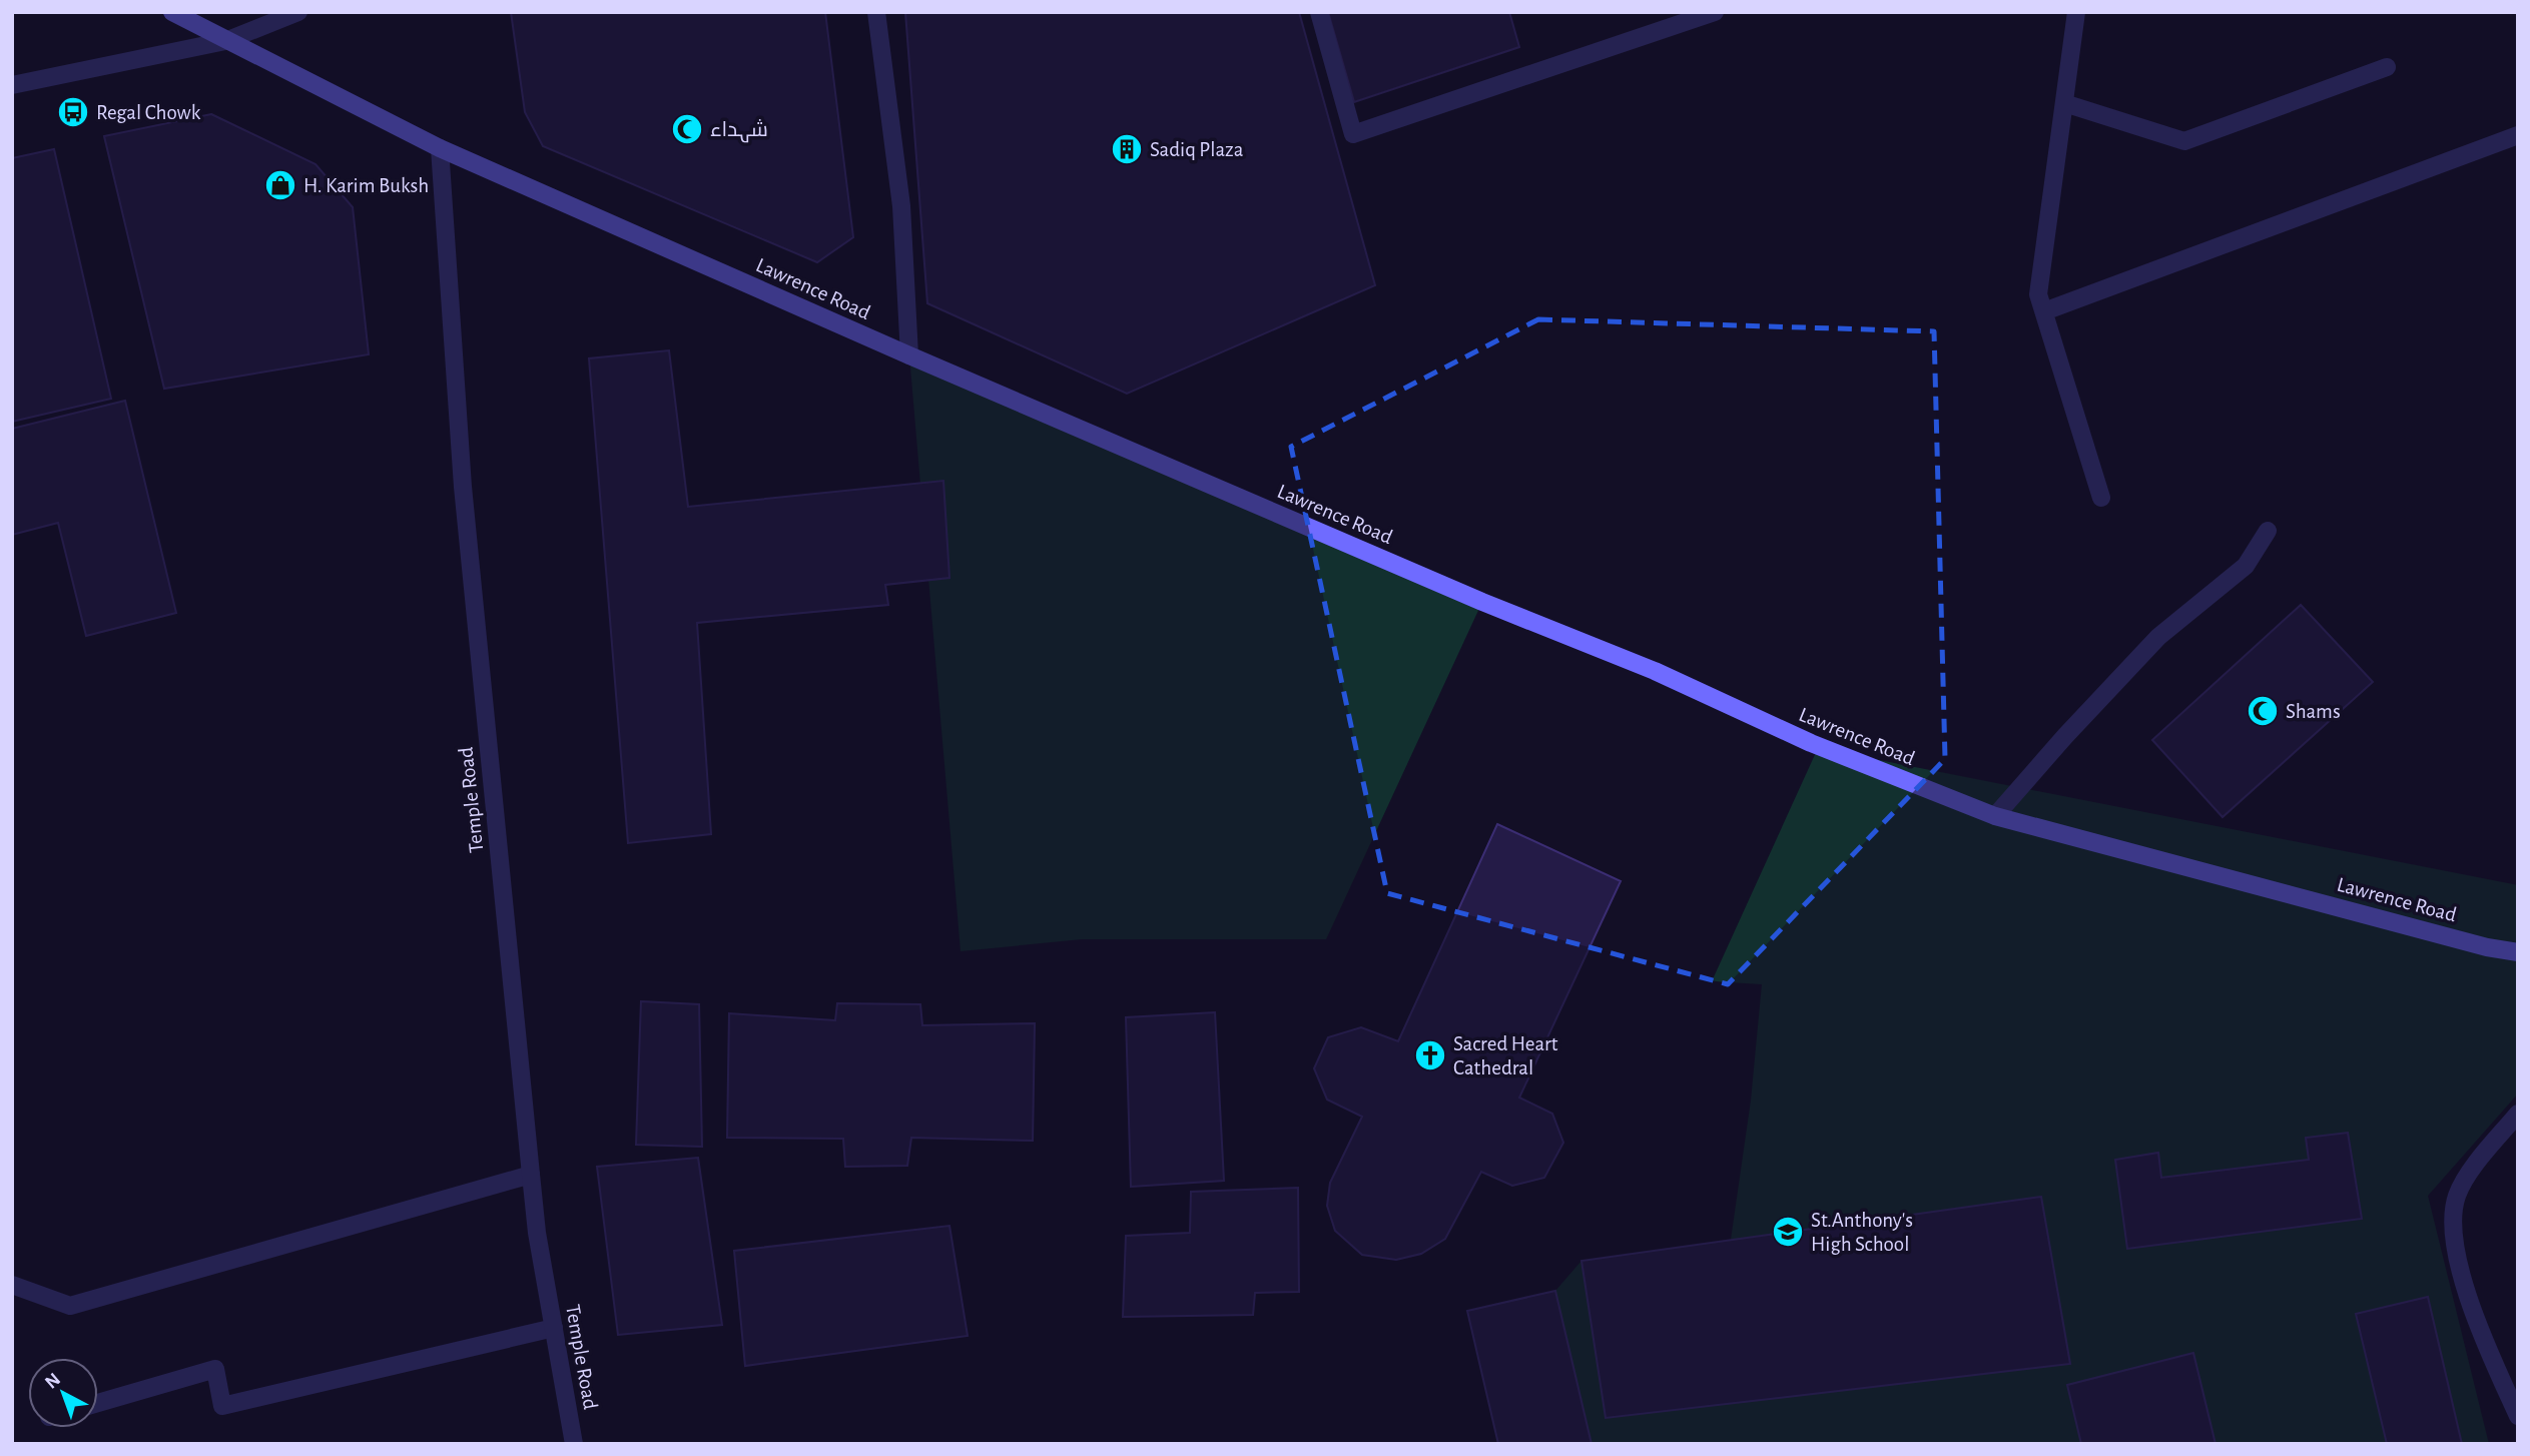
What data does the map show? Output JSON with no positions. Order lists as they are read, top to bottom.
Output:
{
  "streets": {
    "main road": ["Lawrence Road"],
    "street": ["Temple Road"]
  },
  "crossings": [
    ["Lawrence Road", "Temple Road"]
  ],
  "places": {
    "bus stop": ["Regal Chowk"],
    "mosque": ["شہداء", "Shams"],
    "building": ["Sadiq Plaza"],
    "shop": ["H. Karim Buksh"],
    "church": ["Sacred Heart Cathedral"],
    "school or university": ["St.Anthony's High School"]
  },
  "north": "top left"
}
